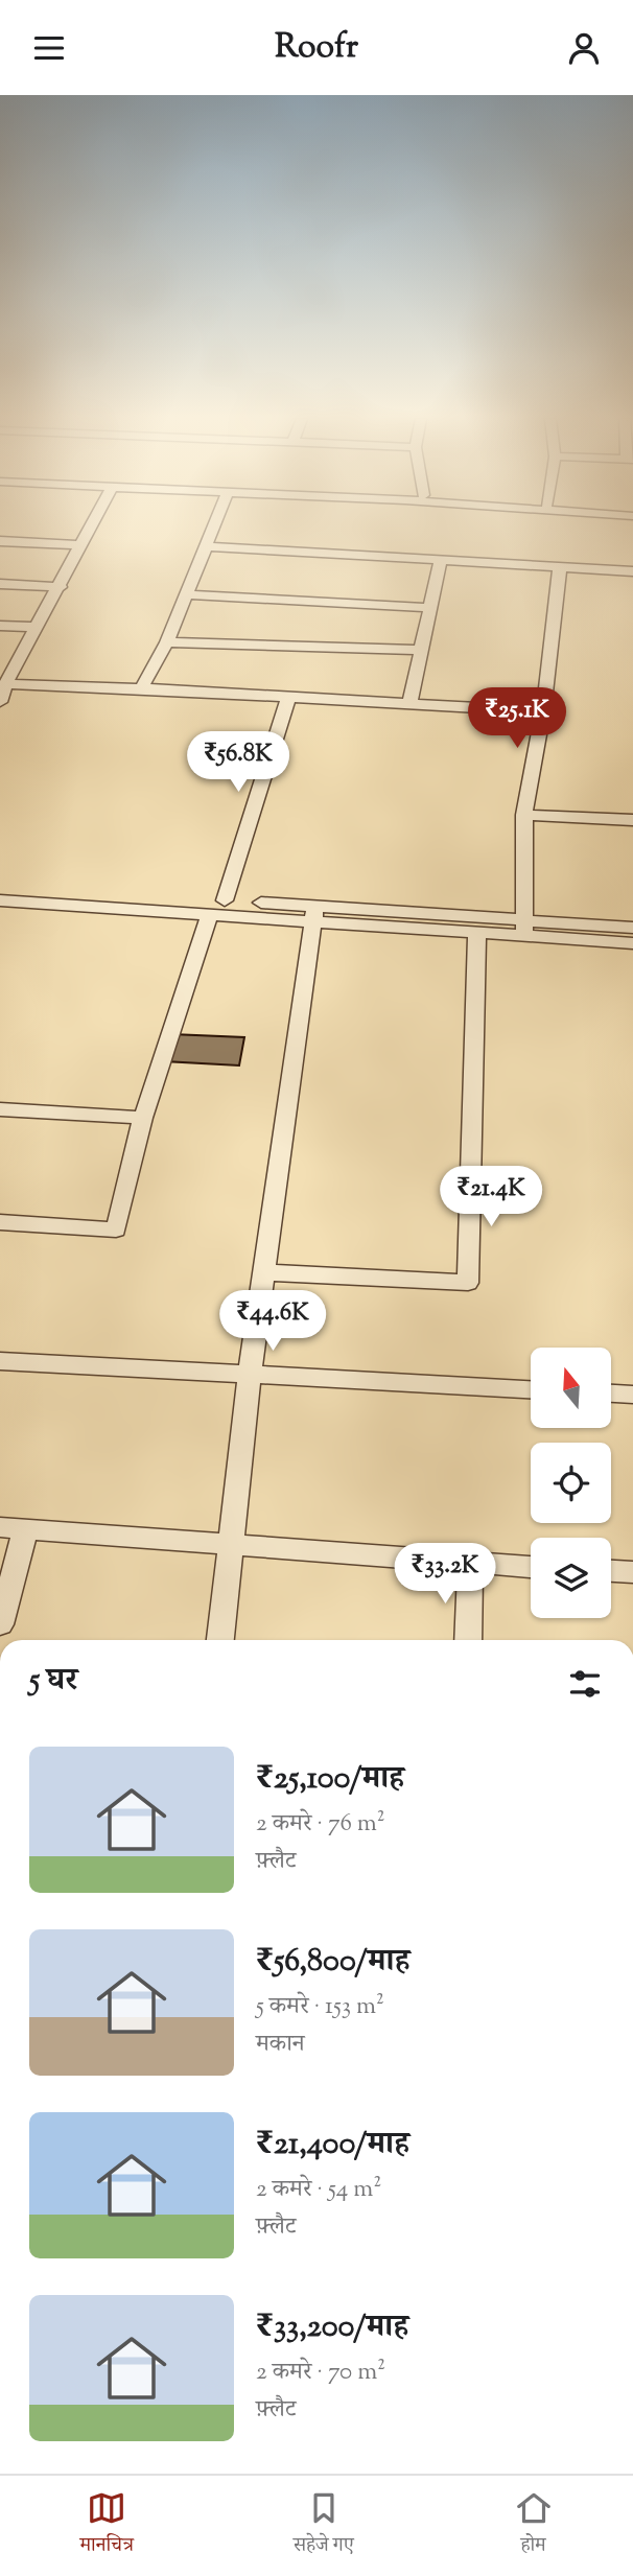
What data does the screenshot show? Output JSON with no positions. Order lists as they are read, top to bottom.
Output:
{
  "north": "top",
  "page": {
    "header": "Roofr",
    "price": [
      "₹25.1K",
      "₹56.8K",
      "₹21.4K",
      "₹44.6K",
      "₹33.2K"
    ],
    "heading": "5 घर",
    "list": [
      {
        "name": "₹25,100/माह",
        "note": "2 कमरे · 76 m² · फ़्लैट"
      },
      {
        "name": "₹56,800/माह",
        "note": "5 कमरे · 153 m² · मकान"
      },
      {
        "name": "₹21,400/माह",
        "note": "2 कमरे · 54 m² · फ़्लैट"
      },
      {
        "name": "₹33,200/माह",
        "note": "2 कमरे · 70 m² · फ़्लैट"
      }
    ],
    "tabs": ["मानचित्र", "सहेजे गए", "होम"]
  }
}
